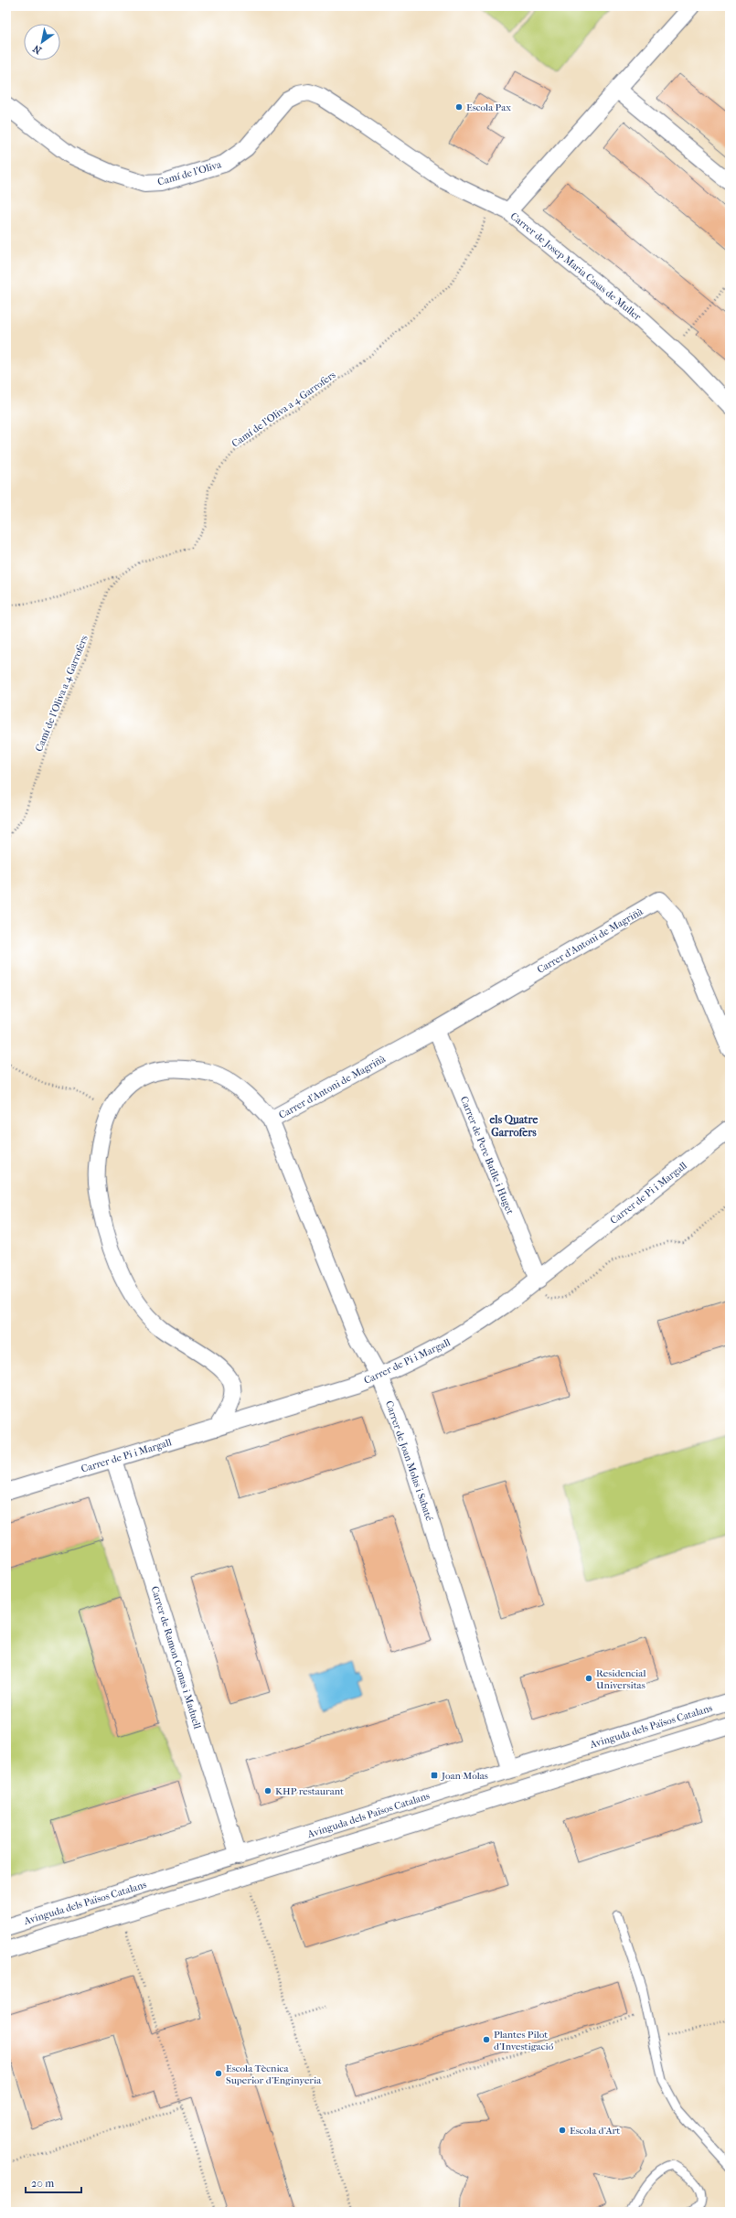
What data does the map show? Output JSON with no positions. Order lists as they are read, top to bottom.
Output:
{
  "streets": {
    "street": [
      "Camí de l'Oliva",
      "Carrer de Josep Maria Casas de Muller",
      "Carrer d'Antoni de Magriñà",
      "Carrer de Pere Batlle i Huget",
      "Carrer de Pi i Margall",
      "Carrer de Joan Molas i Sabaté",
      "Carrer de Ramon Comas i Maduell",
      "Avinguda dels Països Catalans"
    ],
    "path": ["Camí de l'Oliva a 4 Garrofers"]
  },
  "crossings": [
    ["Camí de l'Oliva", "Carrer de Josep Maria Casas de Muller"],
    ["Camí de l'Oliva", "Camí de l'Oliva a 4 Garrofers"],
    ["Carrer d'Antoni de Magriñà", "Carrer de Pere Batlle i Huget"],
    ["Carrer d'Antoni de Magriñà", "Carrer de Pi i Margall"],
    ["Carrer d'Antoni de Magriñà", "Carrer de Joan Molas i Sabaté"],
    ["Carrer de Pere Batlle i Huget", "Carrer de Pi i Margall"],
    ["Carrer de Pi i Margall", "Carrer de Joan Molas i Sabaté"],
    ["Carrer de Pi i Margall", "Carrer de Ramon Comas i Maduell"],
    ["Carrer de Joan Molas i Sabaté", "Avinguda dels Països Catalans"],
    ["Carrer de Ramon Comas i Maduell", "Avinguda dels Països Catalans"]
  ],
  "districts": ["els Quatre Garrofers"],
  "places": {
    "other": [
      "Escola Pax",
      "Residencial Universitas",
      "KHP restaurant",
      "Plantes Pilot d'Investigació",
      "Escola Tècnica Superior d'Enginyeria",
      "Escola d'Art"
    ],
    "transit": ["Joan Molas"]
  },
  "scale_bar": "20 m",
  "north": "bottom left"
}
